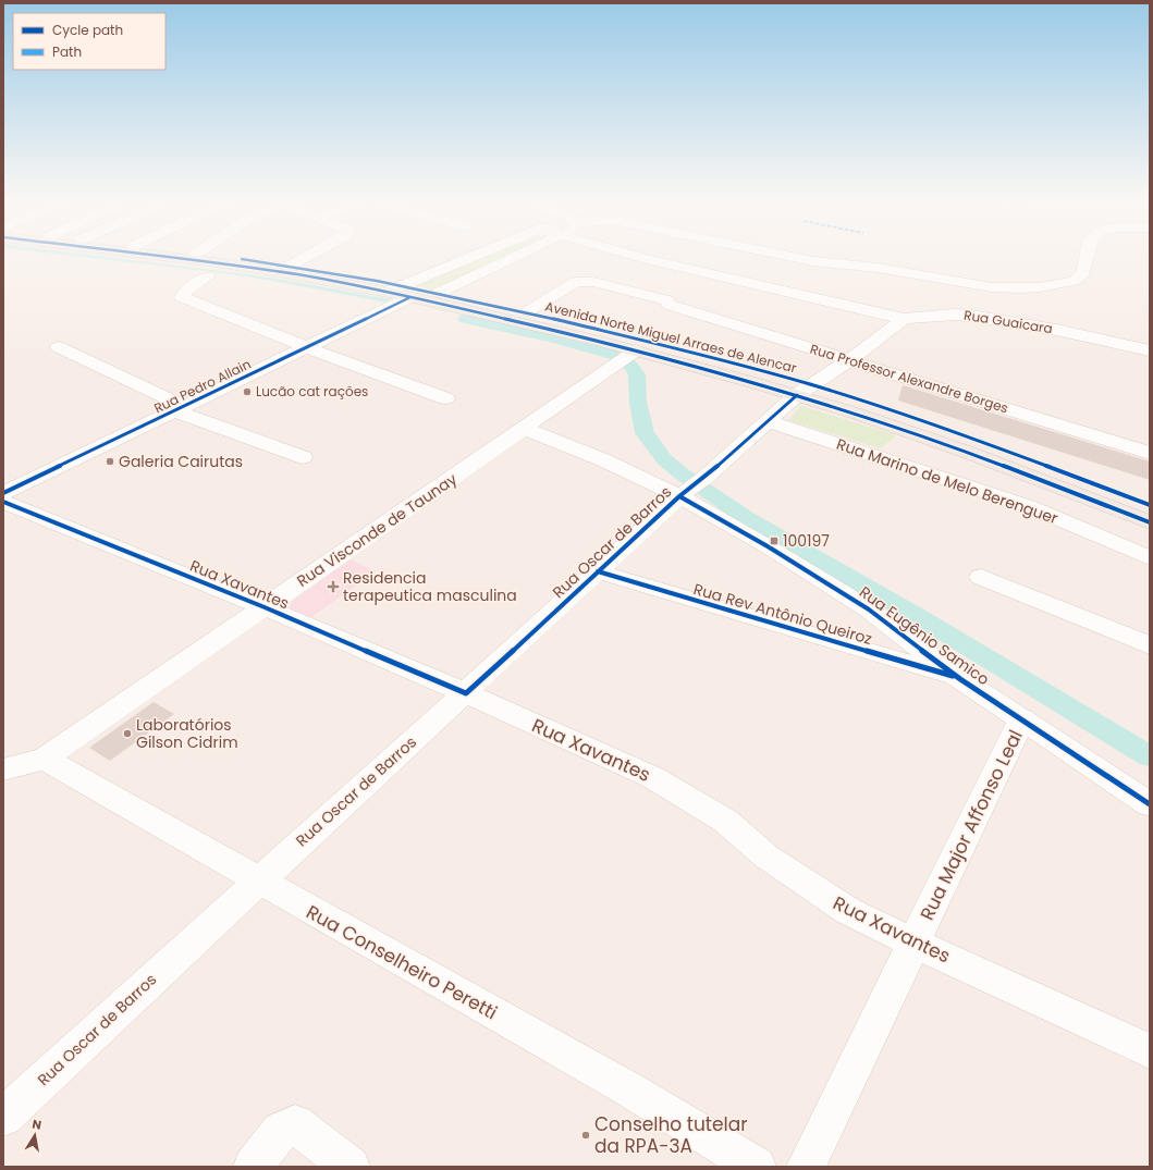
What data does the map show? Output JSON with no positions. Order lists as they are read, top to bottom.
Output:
{
  "streets": {
    "main road": ["Avenida Norte Miguel Arraes de Alencar"],
    "street": [
      "Rua Guaicara",
      "Rua Professor Alexandre Borges",
      "Rua Pedro Allain",
      "Rua Marino de Melo Berenguer",
      "Rua Visconde de Taunay",
      "Rua Oscar de Barros",
      "Rua Xavantes",
      "Rua Rev Antônio Queiroz",
      "Rua Eugênio Samico",
      "Rua Major Affonso Leal",
      "Rua Conselheiro Peretti"
    ]
  },
  "crossings": [
    ["Avenida Norte Miguel Arraes de Alencar", "Rua Professor Alexandre Borges"],
    ["Avenida Norte Miguel Arraes de Alencar", "Rua Pedro Allain"],
    ["Avenida Norte Miguel Arraes de Alencar", "Rua Visconde de Taunay"],
    ["Avenida Norte Miguel Arraes de Alencar", "Rua Oscar de Barros"],
    ["Rua Marino de Melo Berenguer", "Rua Oscar de Barros"],
    ["Rua Visconde de Taunay", "Rua Xavantes"],
    ["Rua Visconde de Taunay", "Rua Eugênio Samico"],
    ["Rua Visconde de Taunay", "Rua Conselheiro Peretti"],
    ["Rua Oscar de Barros", "Rua Xavantes"],
    ["Rua Oscar de Barros", "Rua Rev Antônio Queiroz"],
    ["Rua Oscar de Barros", "Rua Eugênio Samico"],
    ["Rua Oscar de Barros", "Rua Conselheiro Peretti"],
    ["Rua Xavantes", "Rua Major Affonso Leal"],
    ["Rua Rev Antônio Queiroz", "Rua Eugênio Samico"],
    ["Rua Eugênio Samico", "Rua Major Affonso Leal"]
  ],
  "places": {
    "other": [
      "Lucão cat rações",
      "Galeria Cairutas",
      "Laboratórios Gilson Cidrim",
      "Conselho tutelar da RPA-3A"
    ],
    "transit": ["100197"],
    "health": ["Residencia terapeutica masculina"]
  },
  "legend": ["Cycle path", "Path"],
  "north": "top"
}
